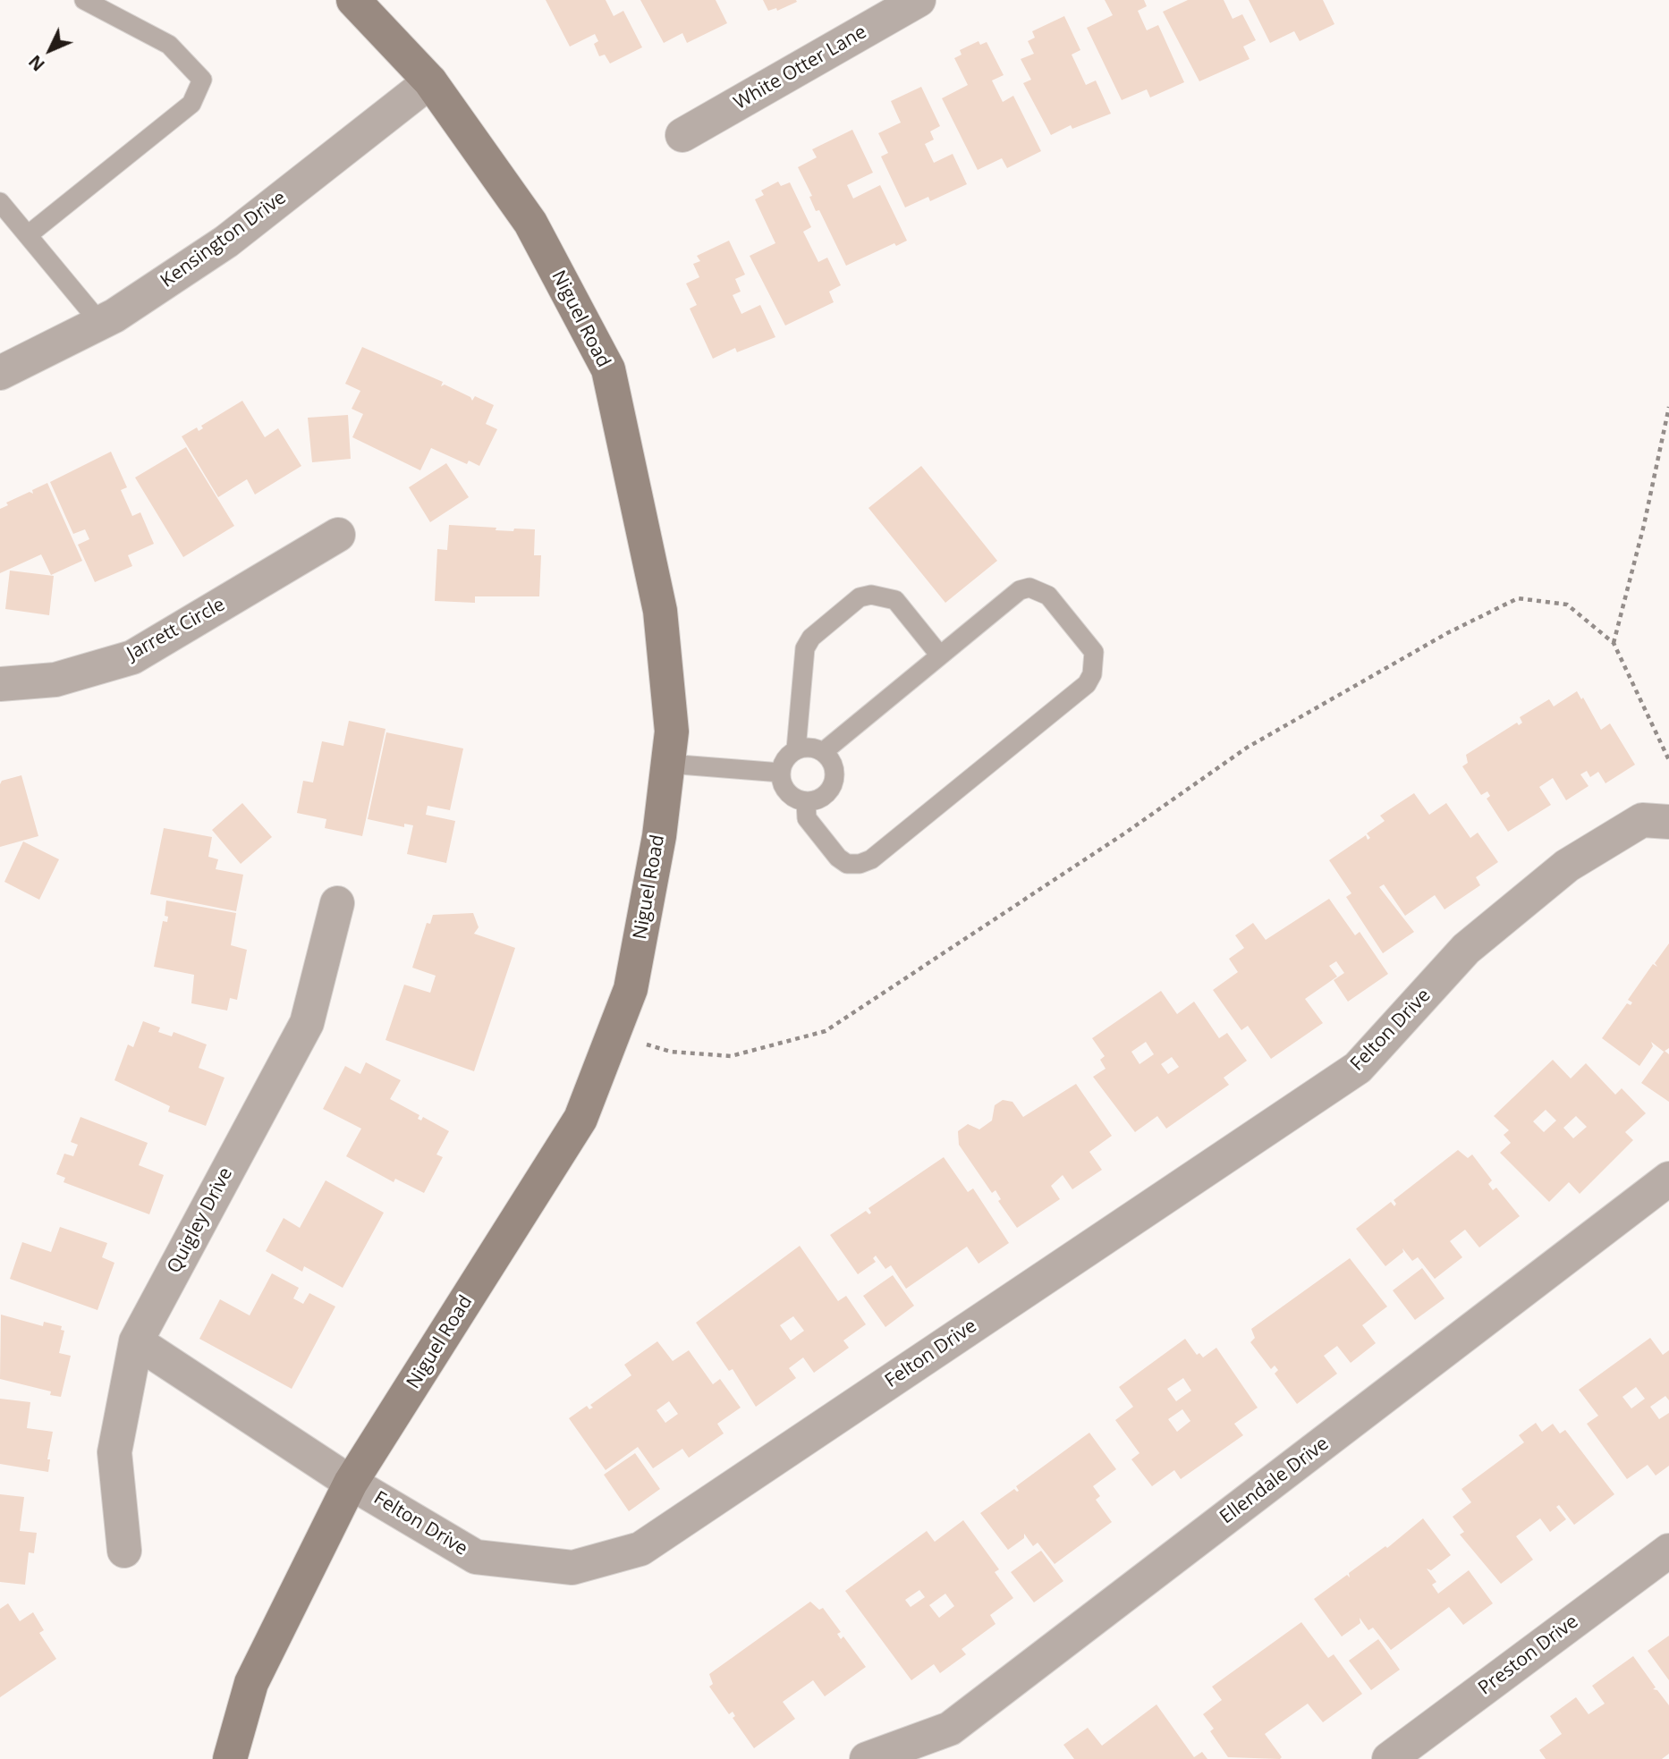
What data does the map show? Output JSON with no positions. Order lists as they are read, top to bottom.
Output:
{
  "streets": {
    "main road": ["Niguel Road"],
    "street": [
      "White Otter Lane",
      "Kensington Drive",
      "Jarrett Circle",
      "Felton Drive",
      "Quigley Drive",
      "Ellendale Drive",
      "Preston Drive"
    ]
  },
  "crossings": [
    ["Kensington Drive", "Niguel Road"],
    ["Niguel Road", "Felton Drive"],
    ["Felton Drive", "Quigley Drive"]
  ],
  "north": "bottom left"
}
